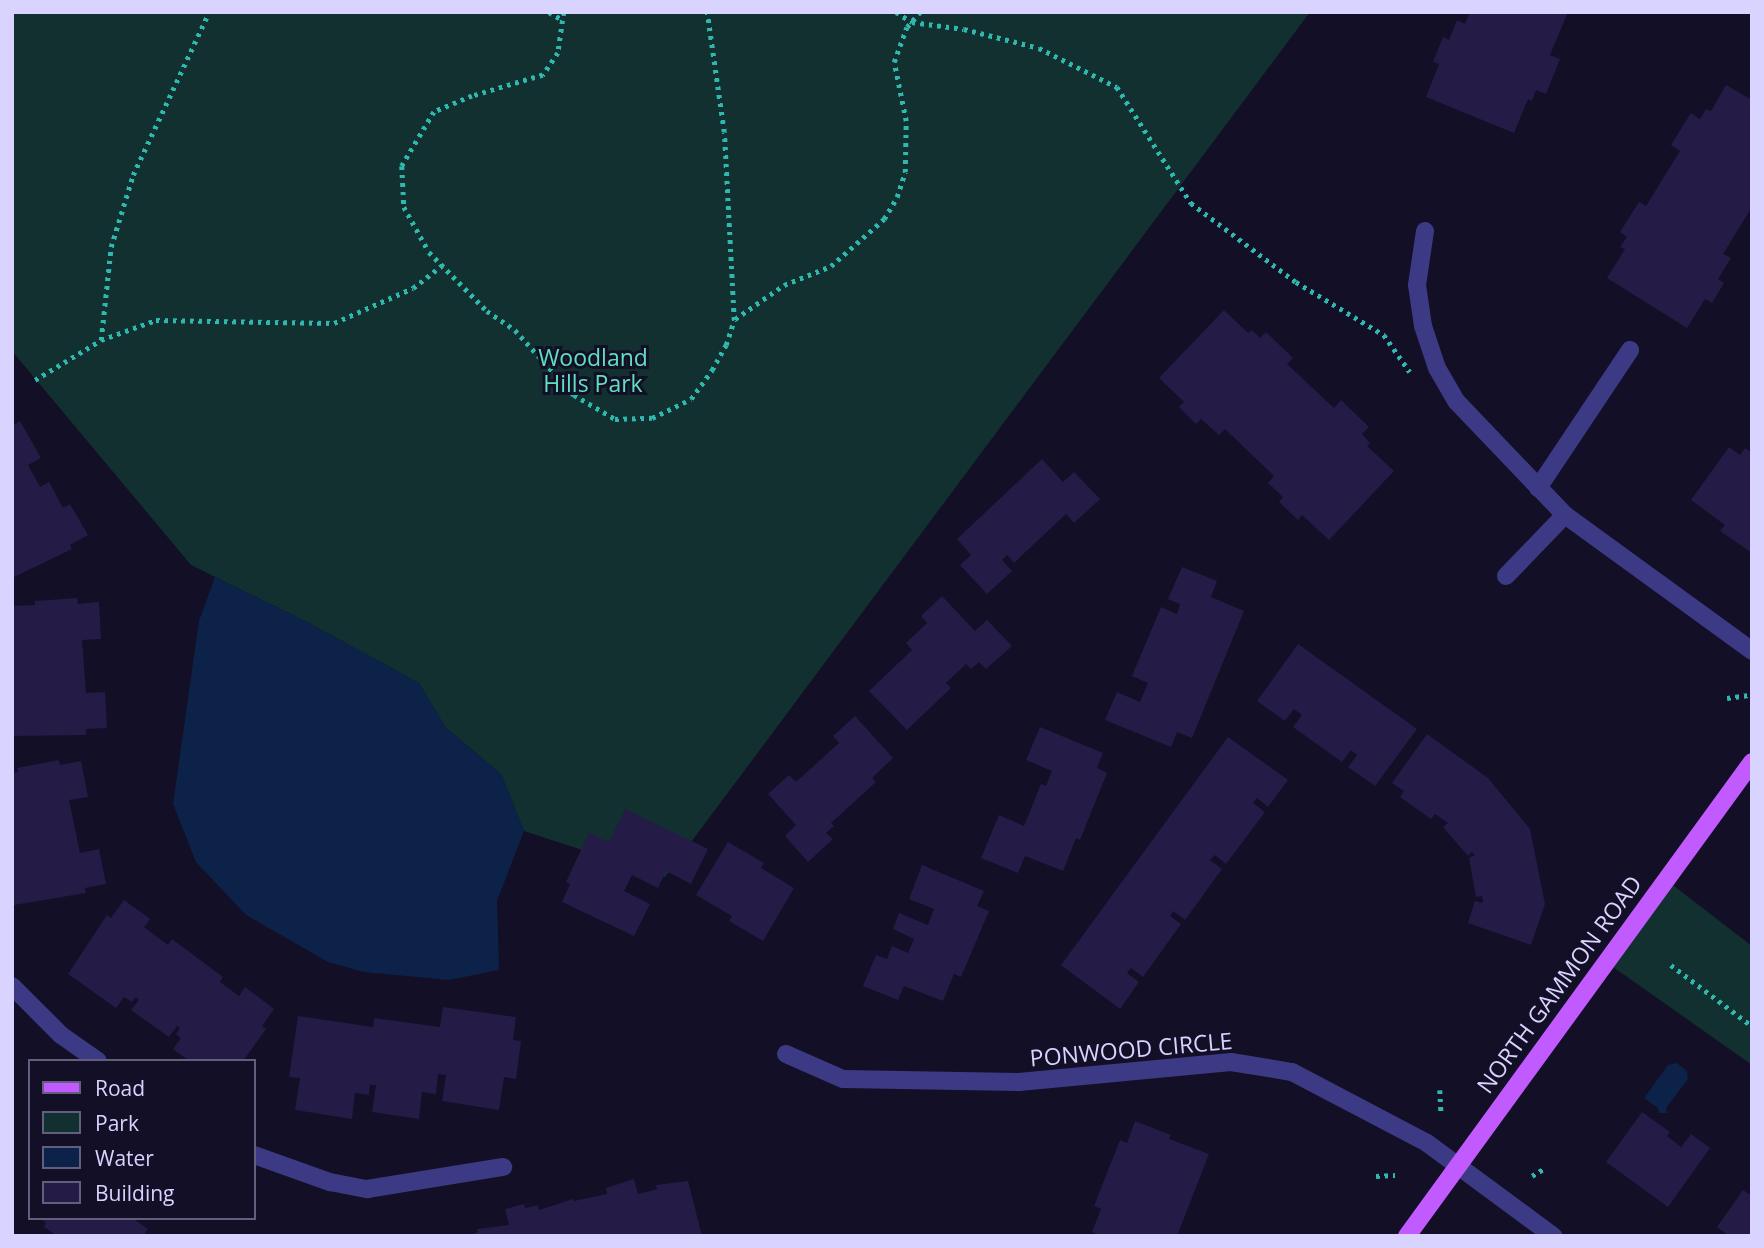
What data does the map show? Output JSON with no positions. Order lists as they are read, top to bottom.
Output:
{
  "streets": {
    "main road": ["NORTH GAMMON ROAD"],
    "street": ["PONWOOD CIRCLE"]
  },
  "crossings": [
    ["NORTH GAMMON ROAD", "PONWOOD CIRCLE"]
  ],
  "parks": ["Woodland Hills Park"],
  "legend": [
    "Road",
    "Park",
    "Water",
    "Building"
  ]
}
